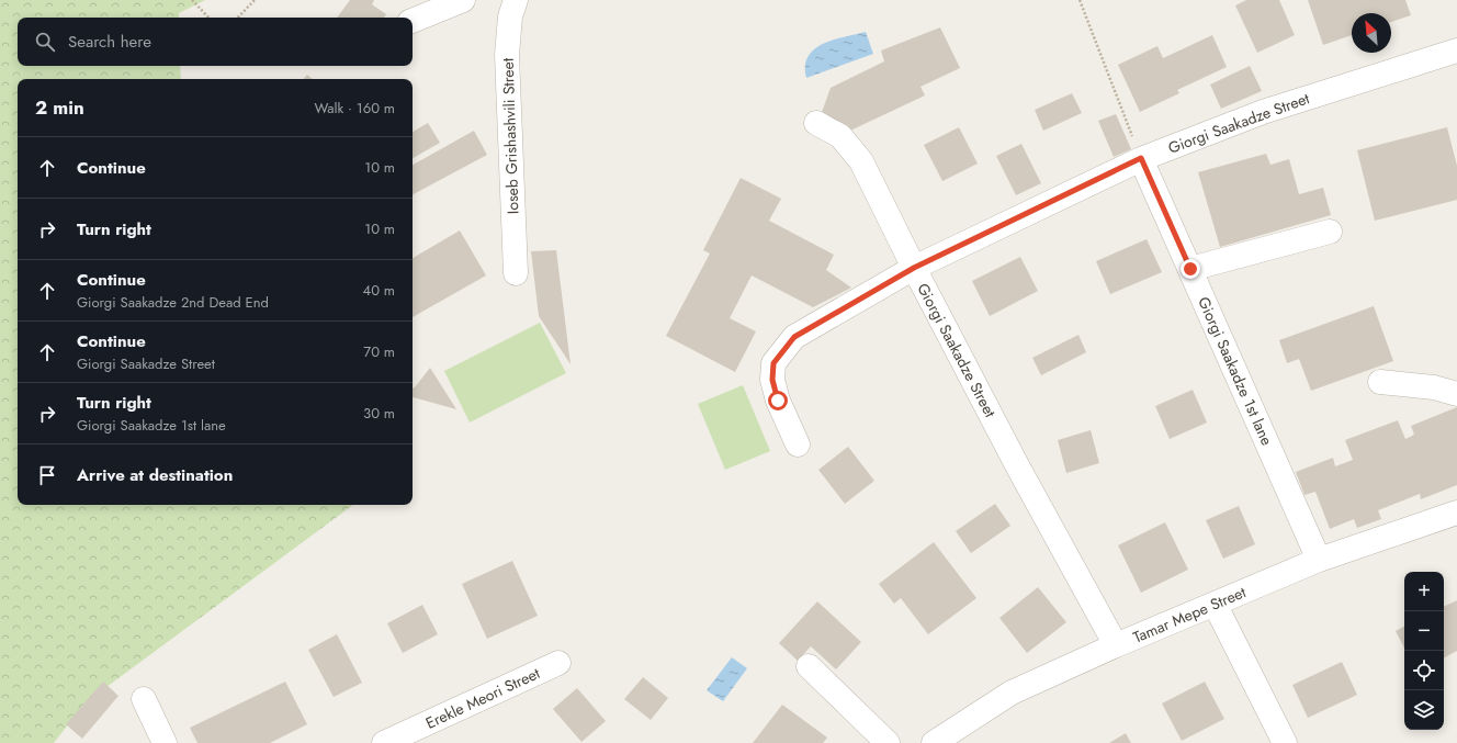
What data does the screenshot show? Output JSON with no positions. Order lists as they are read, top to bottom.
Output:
{
  "streets": {
    "street": [
      "Giorgi Saakadze Street",
      "Ioseb Grishashvili Street",
      "Giorgi Saakadze 1st lane",
      "Tamar Mepe Street",
      "Erekle Meori Street"
    ]
  },
  "crossings": [
    ["Giorgi Saakadze Street", "Giorgi Saakadze 1st lane"],
    ["Giorgi Saakadze Street", "Tamar Mepe Street"],
    ["Giorgi Saakadze 1st lane", "Tamar Mepe Street"]
  ],
  "north": "top left",
  "page": {
    "search": "Search here",
    "heading": ["2 min", "Walk · 160 m"],
    "list": [
      ["Continue", "10 m"],
      ["Turn right", "10 m"],
      ["Continue", "Giorgi Saakadze 2nd Dead End", "40 m"],
      ["Continue", "Giorgi Saakadze Street", "70 m"],
      ["Turn right", "Giorgi Saakadze 1st lane", "30 m"],
      "Arrive at destination"
    ],
    "map_buttons": ["+", "−"]
  }
}
